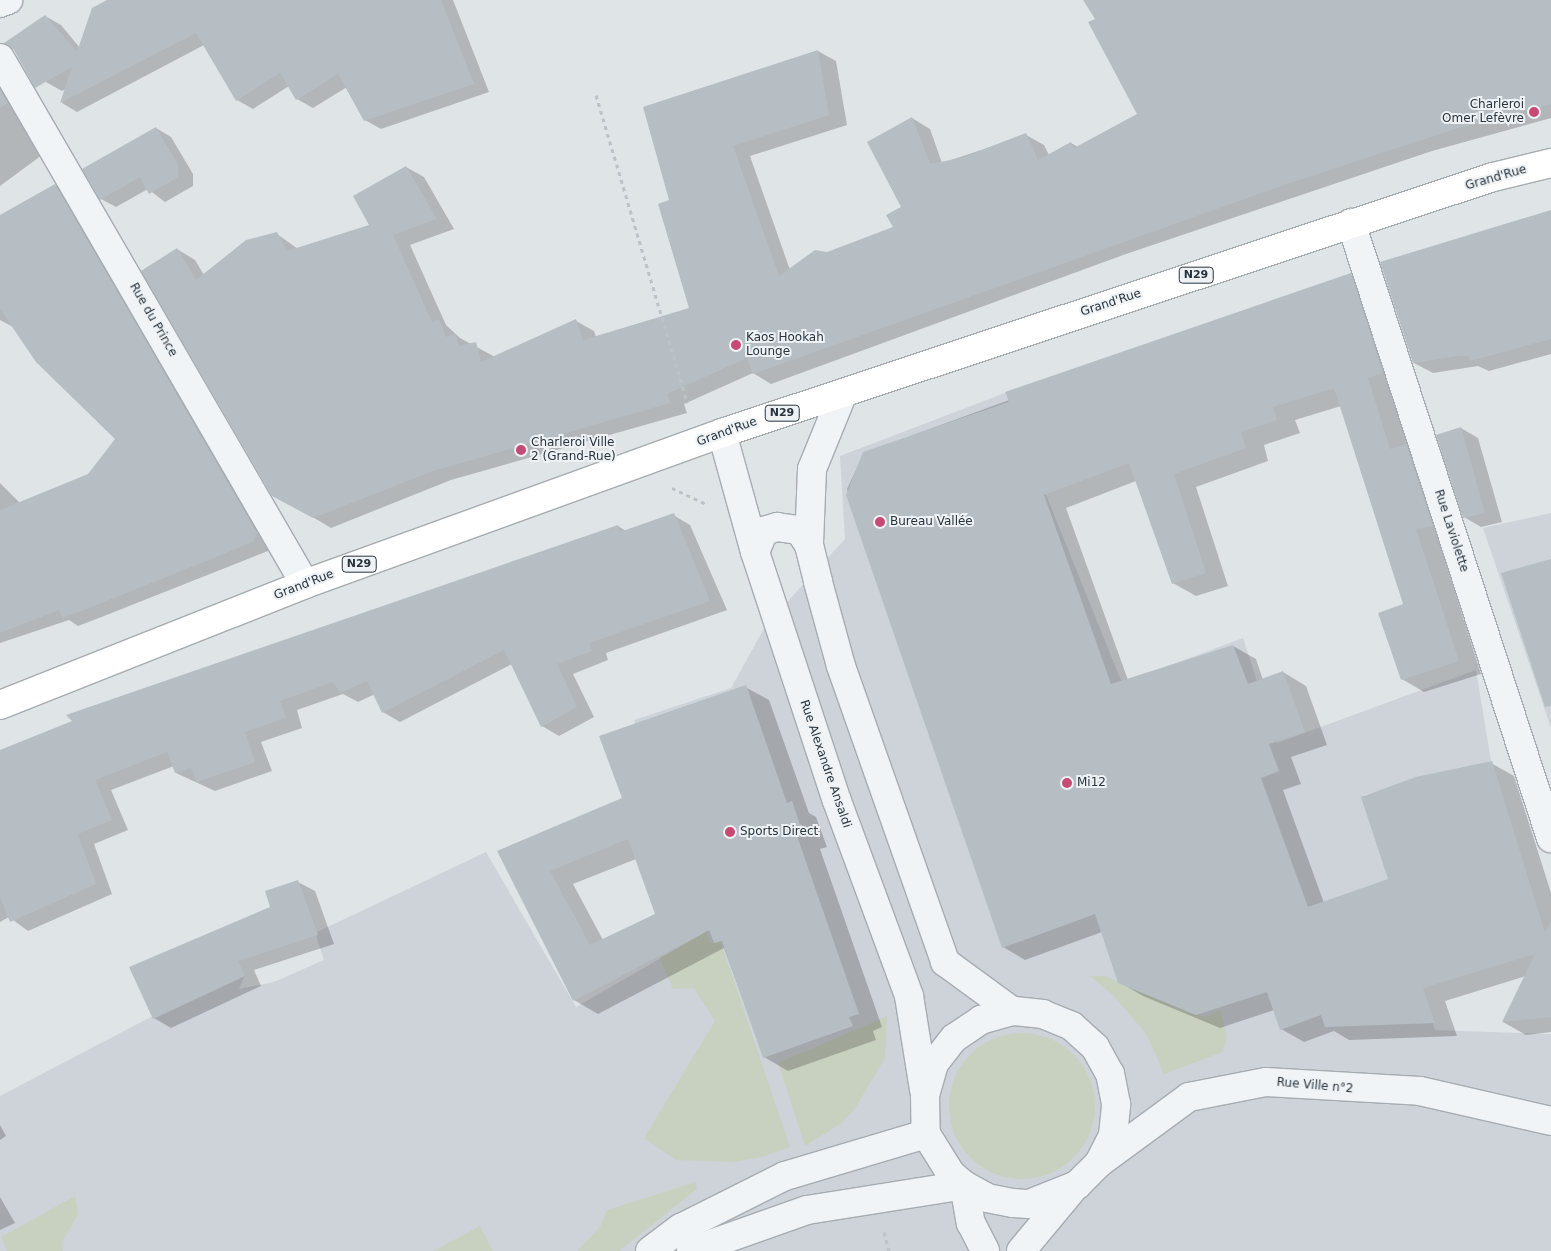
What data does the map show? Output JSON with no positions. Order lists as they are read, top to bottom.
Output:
{
  "streets": {
    "main road": ["Grand'Rue", "N29"],
    "street": [
      "Rue du Prince",
      "Rue Laviolette",
      "Rue Alexandre Ansaldi",
      "Rue Ville n°2"
    ]
  },
  "crossings": [
    ["Grand'Rue", "Rue du Prince"],
    ["Grand'Rue", "Rue Laviolette"],
    ["Grand'Rue", "Rue Alexandre Ansaldi"],
    ["Rue Alexandre Ansaldi", "Rue Ville n°2"]
  ],
  "places": [
    "Charleroi Omer Lefèvre",
    "Kaos Hookah Lounge",
    "Charleroi Ville 2 (Grand-Rue)",
    "Bureau Vallée",
    "Mi12",
    "Sports Direct"
  ]
}
